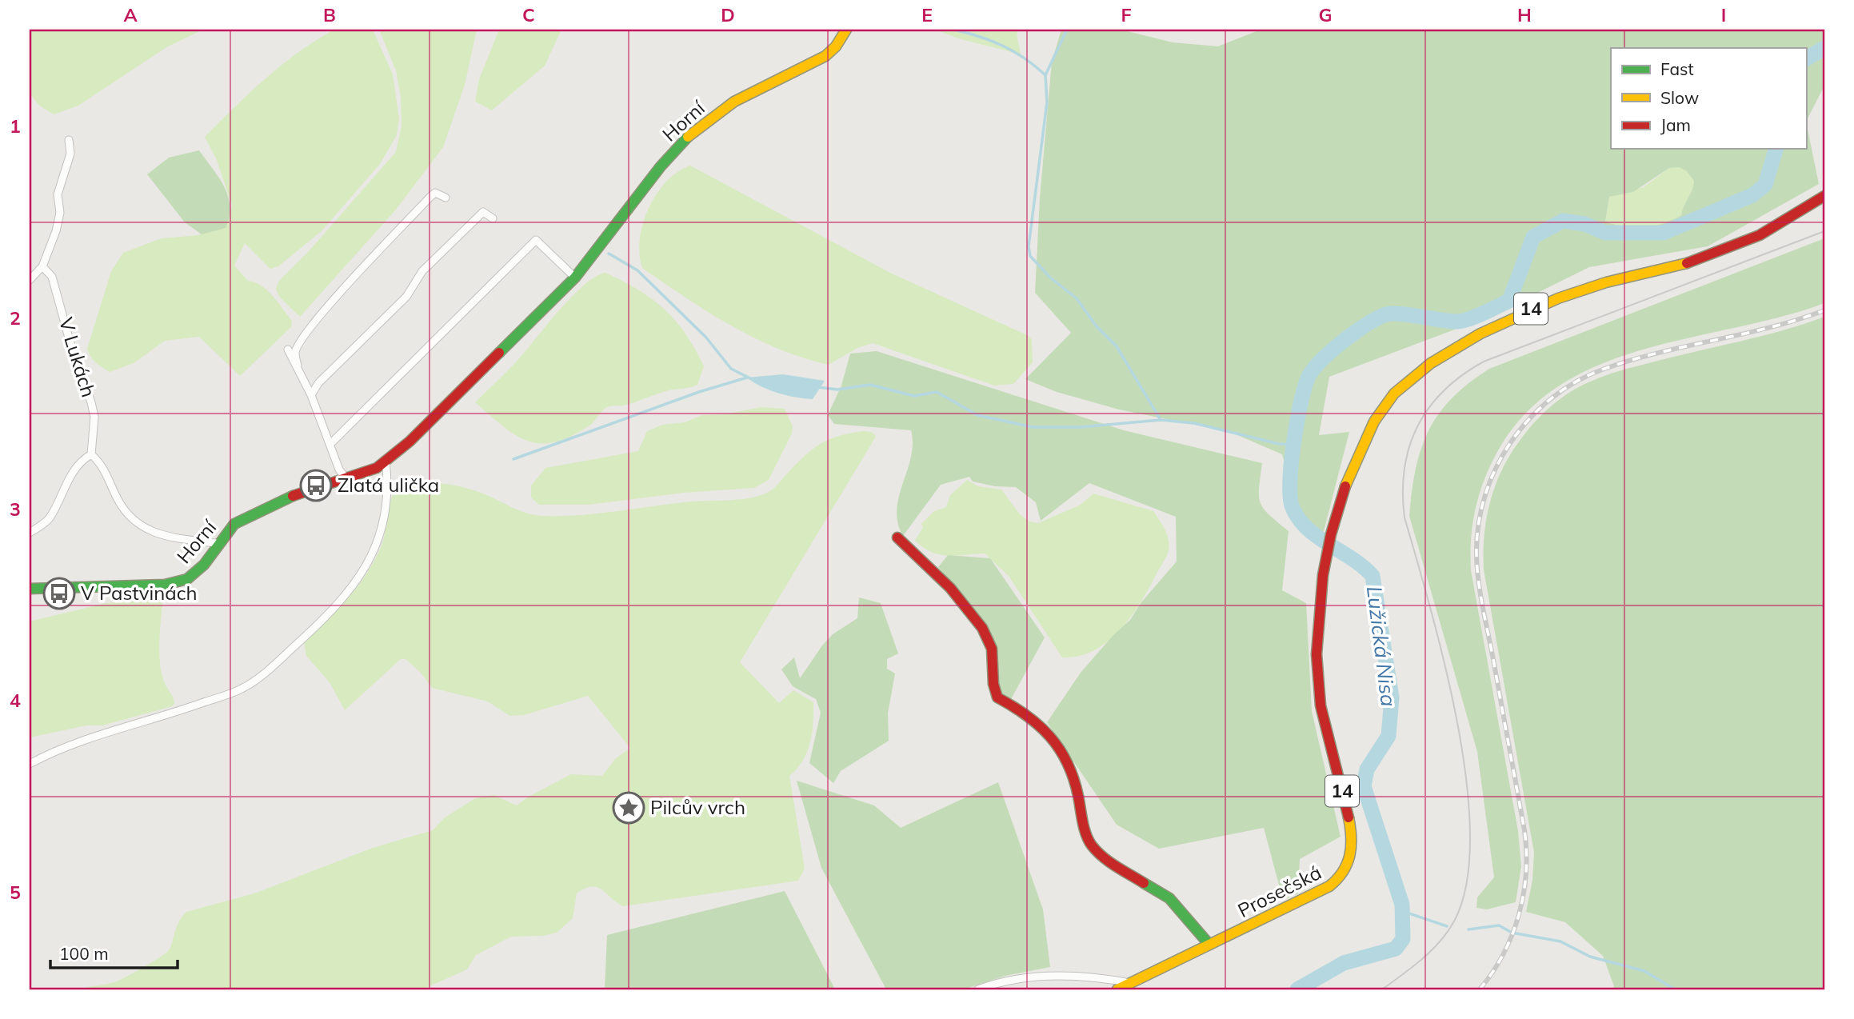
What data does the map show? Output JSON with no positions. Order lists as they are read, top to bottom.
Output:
{
  "streets": {
    "street": [
      "Horní",
      "14",
      "V Lukách",
      "Prosečská"
    ]
  },
  "water": ["Lužická Nisa"],
  "places": {
    "bus stop": ["Zlatá ulička", "V Pastvinách"],
    "place": ["Pilcův vrch"]
  },
  "legend": ["Fast", "Slow", "Jam"],
  "scale_bar": "100 m",
  "grid": {
    "columns": [
      "A",
      "B",
      "C",
      "D",
      "E",
      "F",
      "G",
      "H",
      "I"
    ],
    "rows": [
      "1",
      "2",
      "3",
      "4",
      "5"
    ]
  }
}
